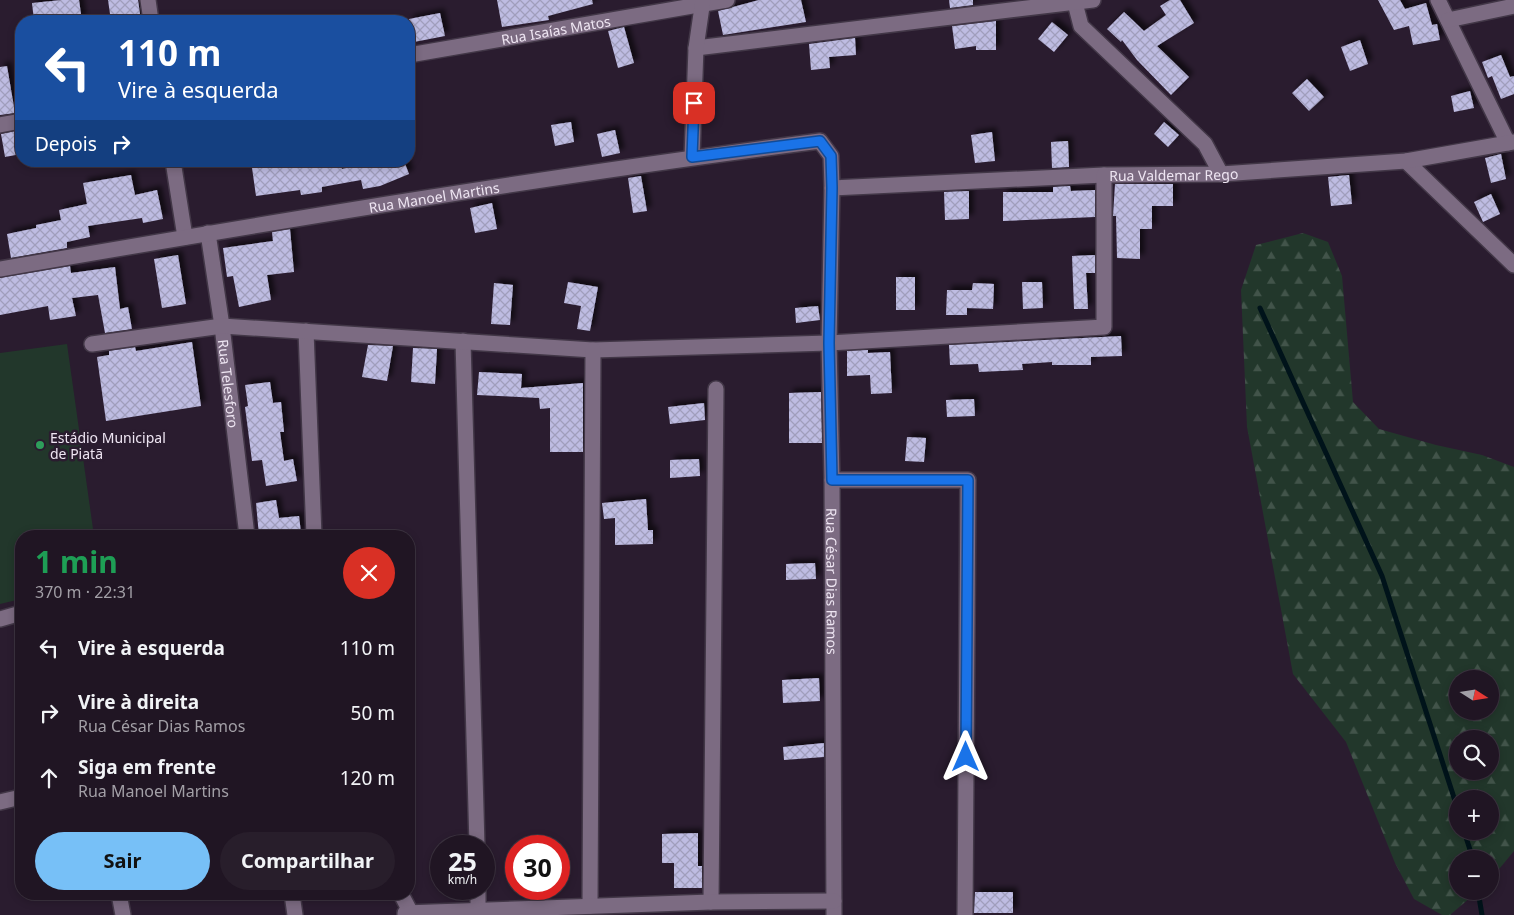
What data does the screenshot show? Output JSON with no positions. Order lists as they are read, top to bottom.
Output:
{
  "streets": {
    "street": [
      "Rua Isaías Matos",
      "Rua Valdemar Rego",
      "Rua Manoel Martins",
      "Rua Telesforo",
      "Rua César Dias Ramos"
    ]
  },
  "crossings": [
    ["Rua Valdemar Rego", "Rua Manoel Martins"],
    ["Rua Valdemar Rego", "Rua César Dias Ramos"],
    ["Rua Manoel Martins", "Rua Telesforo"],
    ["Rua Manoel Martins", "Rua César Dias Ramos"]
  ],
  "places": ["Estádio Municipal de Piatã"],
  "north": "right",
  "page": {
    "turn": ["110 m", "Vire à esquerda"],
    "then": "Depois",
    "heading": ["1 min", "370 m · 22:31"],
    "list": [
      {
        "name": "Vire à esquerda",
        "value": "110 m"
      },
      {
        "name": "Vire à direita",
        "note": "Rua César Dias Ramos",
        "value": "50 m"
      },
      {
        "name": "Siga em frente",
        "note": "Rua Manoel Martins",
        "value": "120 m"
      }
    ],
    "map_buttons": ["+", "−"],
    "buttons": ["Sair", "Compartilhar"],
    "speed": "25 km/h",
    "limit": "30"
  }
}
